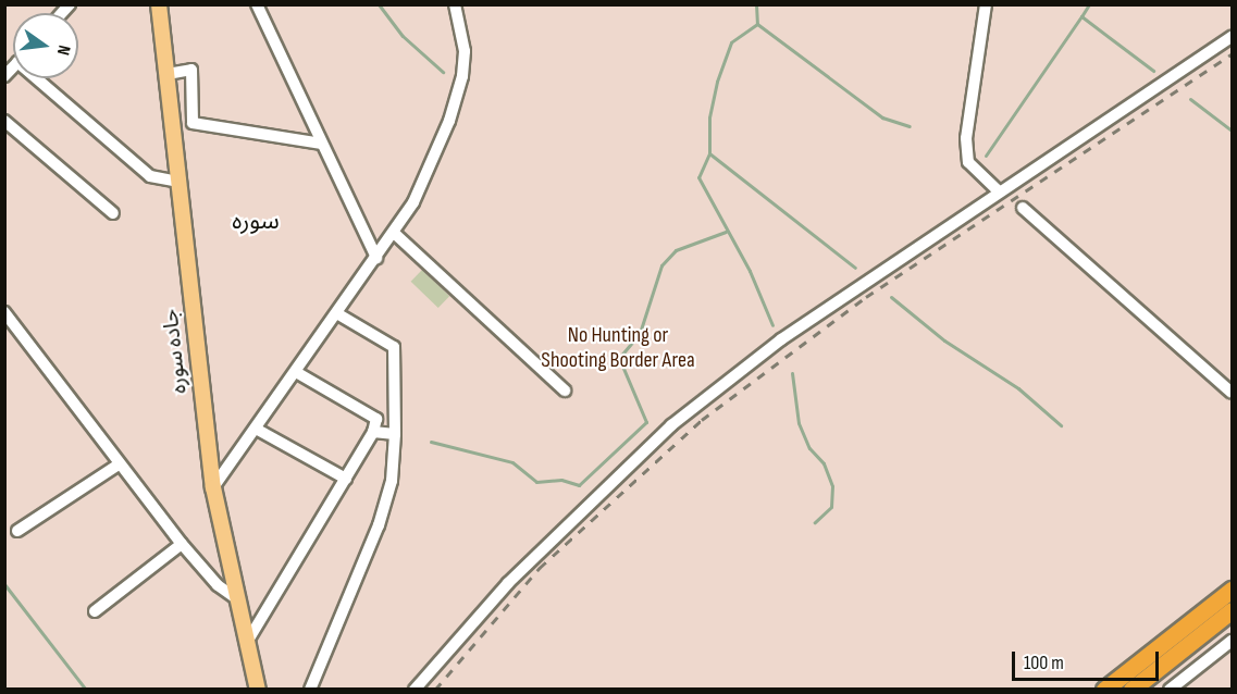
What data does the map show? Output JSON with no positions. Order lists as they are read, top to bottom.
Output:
{
  "streets": {
    "main road": ["جاده سوره"]
  },
  "districts": ["سوره"],
  "parks": ["No Hunting or Shooting Border Area"],
  "scale_bar": "100 m",
  "north": "right"
}
